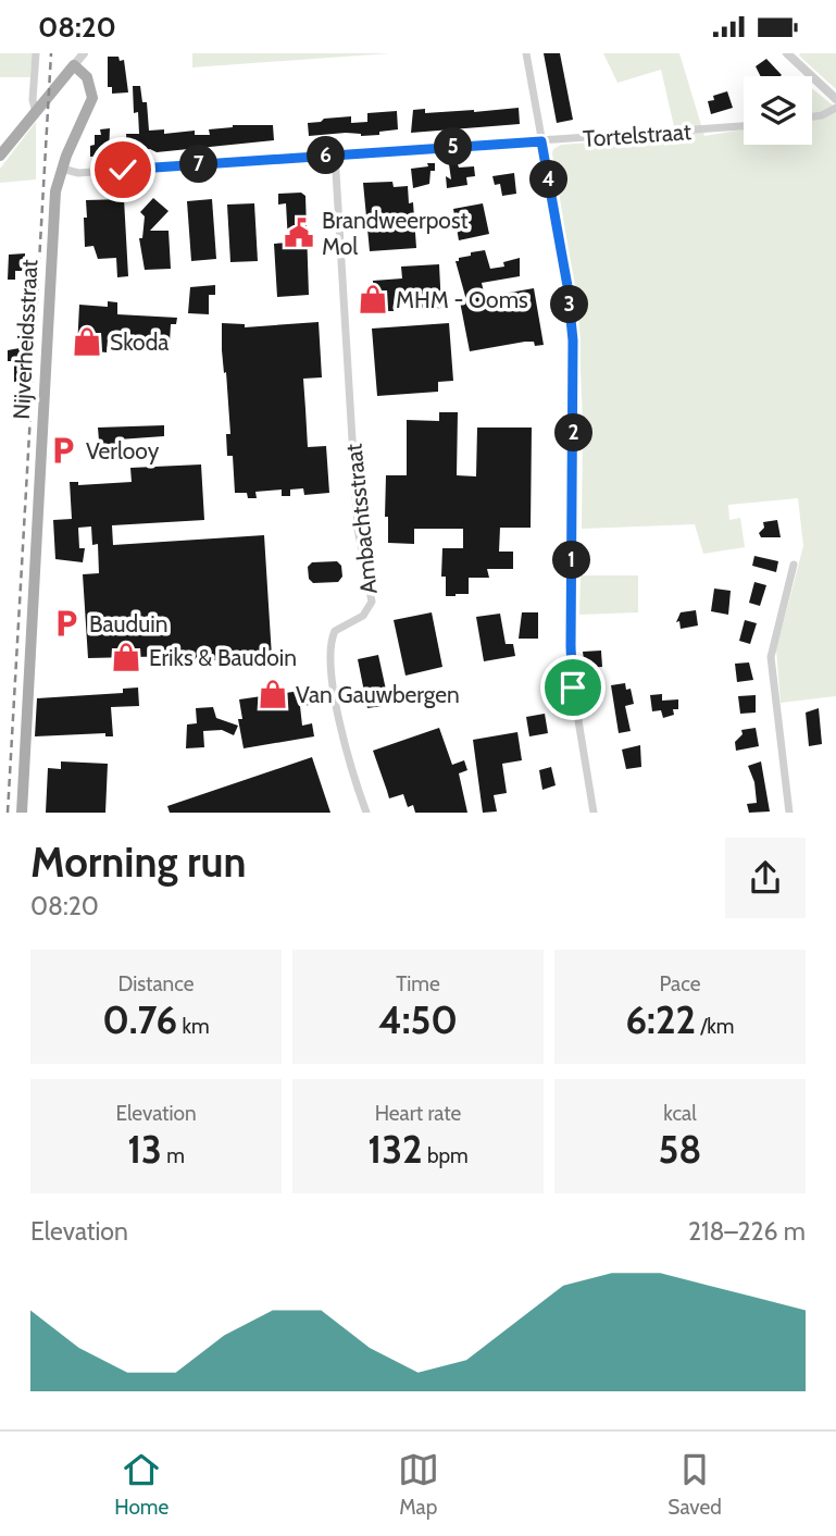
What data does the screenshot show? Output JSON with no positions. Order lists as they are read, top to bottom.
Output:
{
  "streets": {
    "main road": ["Nijverheidsstraat"],
    "street": ["Tortelstraat", "Ambachtsstraat"]
  },
  "crossings": [
    ["Tortelstraat", "Nijverheidsstraat"],
    ["Tortelstraat", "Ambachtsstraat"]
  ],
  "places": {
    "public building": ["Brandweerpost Mol"],
    "shop": [
      "MHM - Ooms",
      "Skoda",
      "Eriks & Baudoin",
      "Van Gauwbergen"
    ],
    "parking": ["Verlooy", "Bauduin"]
  },
  "page": {
    "status": "08:20",
    "pins": [
      "5",
      "6",
      "7",
      "4",
      "3",
      "2",
      "1"
    ],
    "heading": ["Morning run", "08:20"],
    "stats": [
      ["Distance", "0.76 km"],
      ["Time", "4:50"],
      ["Pace", "6:22 /km"],
      ["Elevation", "13 m"],
      ["Heart rate", "132 bpm"],
      ["kcal", "58"]
    ],
    "chart": ["Elevation", "218–226 m"],
    "tabs": ["Home", "Map", "Saved"]
  }
}
